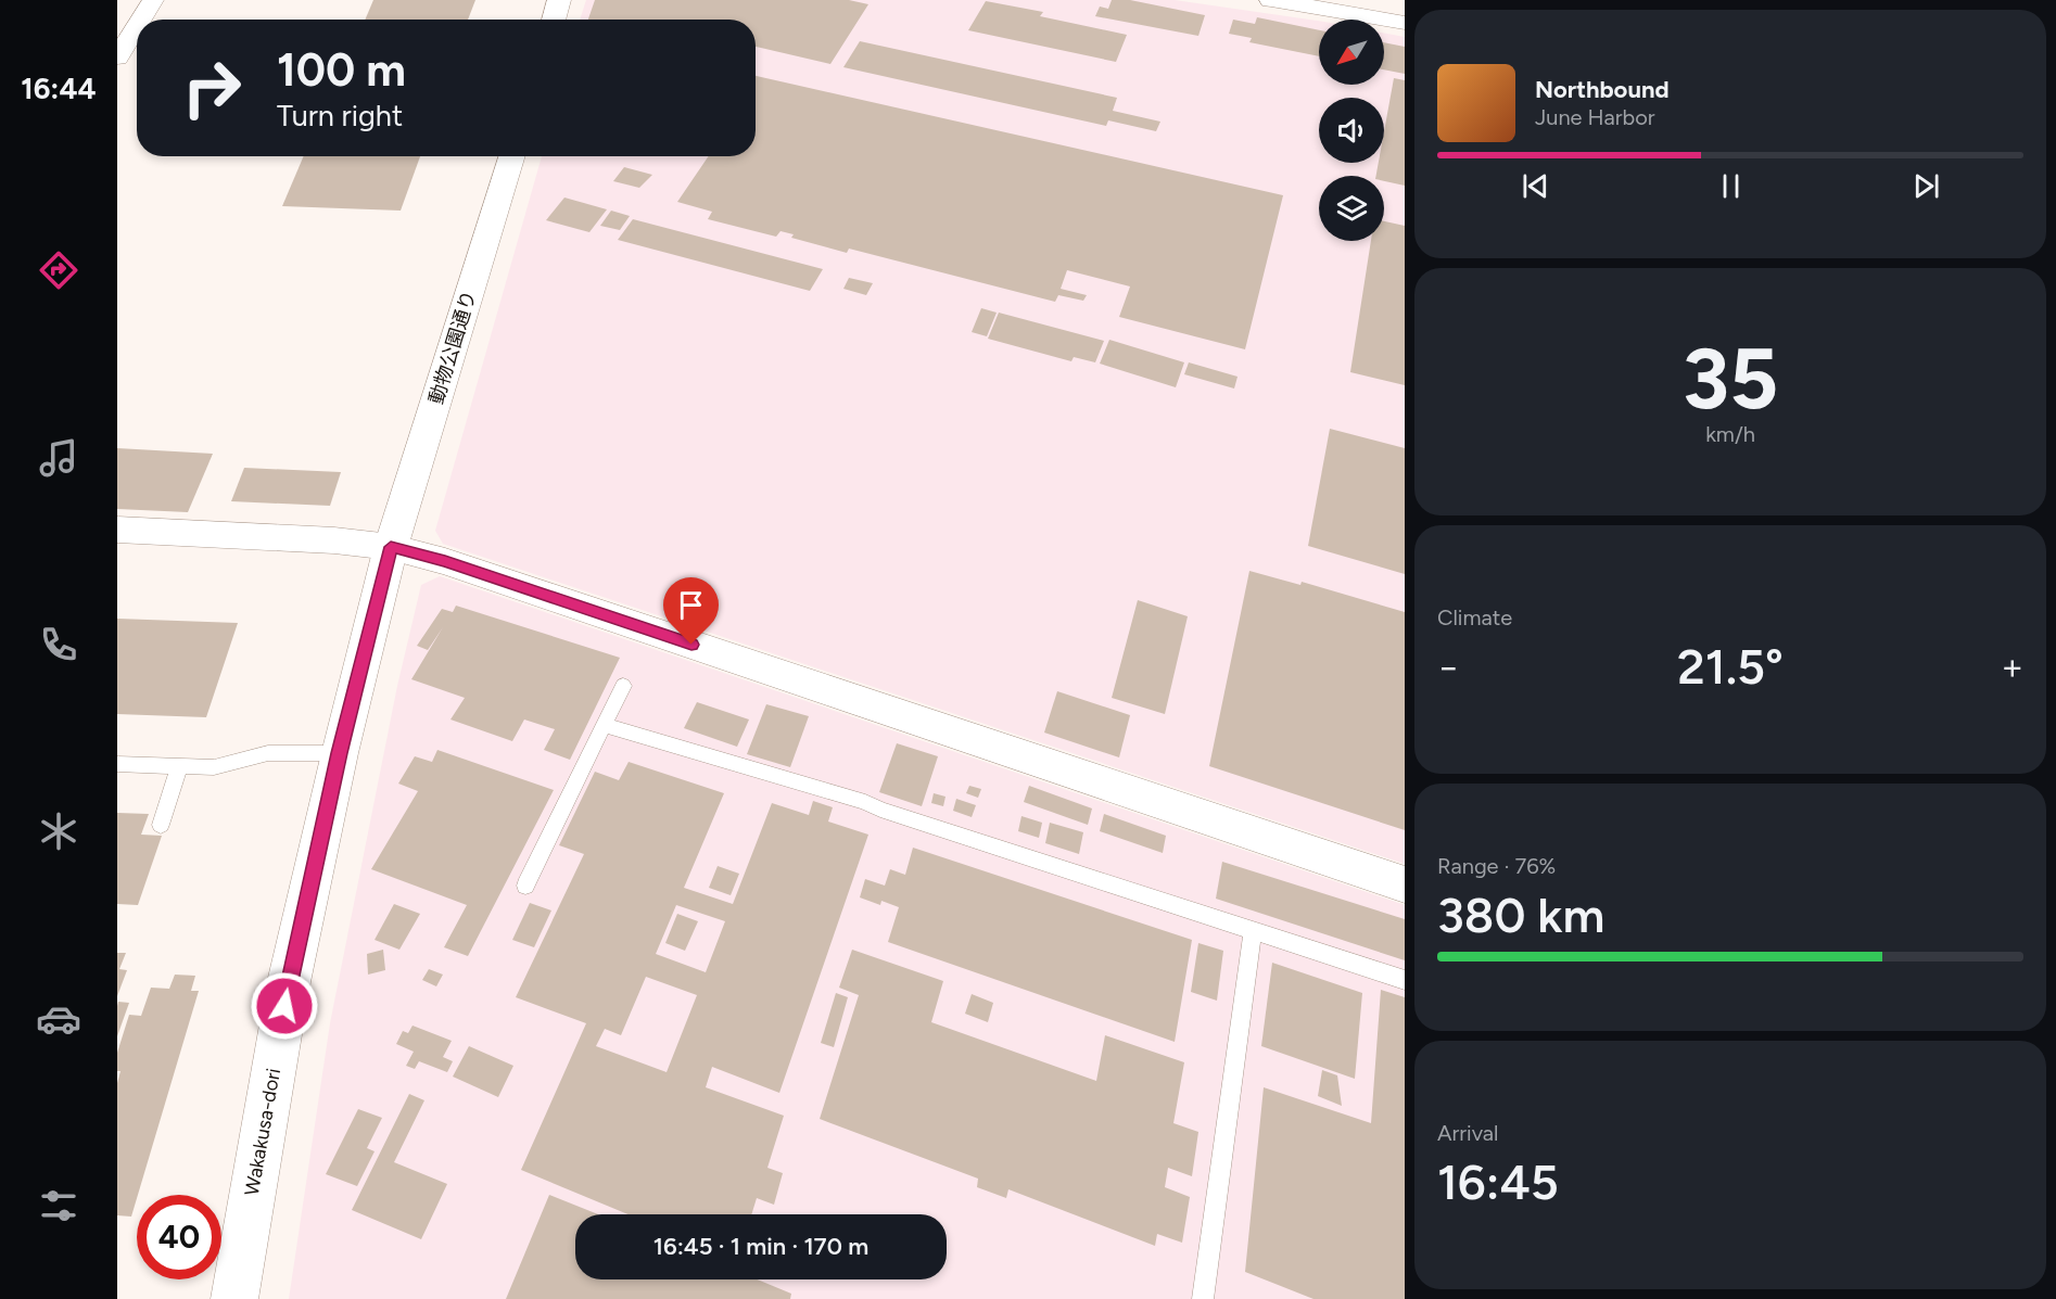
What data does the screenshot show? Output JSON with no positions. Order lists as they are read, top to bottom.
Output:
{
  "streets": {
    "street": ["動物公園通り", "Wakakusa-dori"]
  },
  "crossings": [
    ["動物公園通り", "Wakakusa-dori"]
  ],
  "north": "bottom left",
  "page": {
    "tabs": "16:44",
    "turn": ["100 m", "Turn right"],
    "song": ["Northbound", "June Harbor"],
    "tile": [
      ["35", "km/h"],
      "Climate",
      ["Range · 76%", "380 km"],
      ["Arrival", "16:45"]
    ],
    "heat": ["−", "21.5°", "+"],
    "limit": "40",
    "trip": "16:45 · 1 min · 170 m"
  }
}
